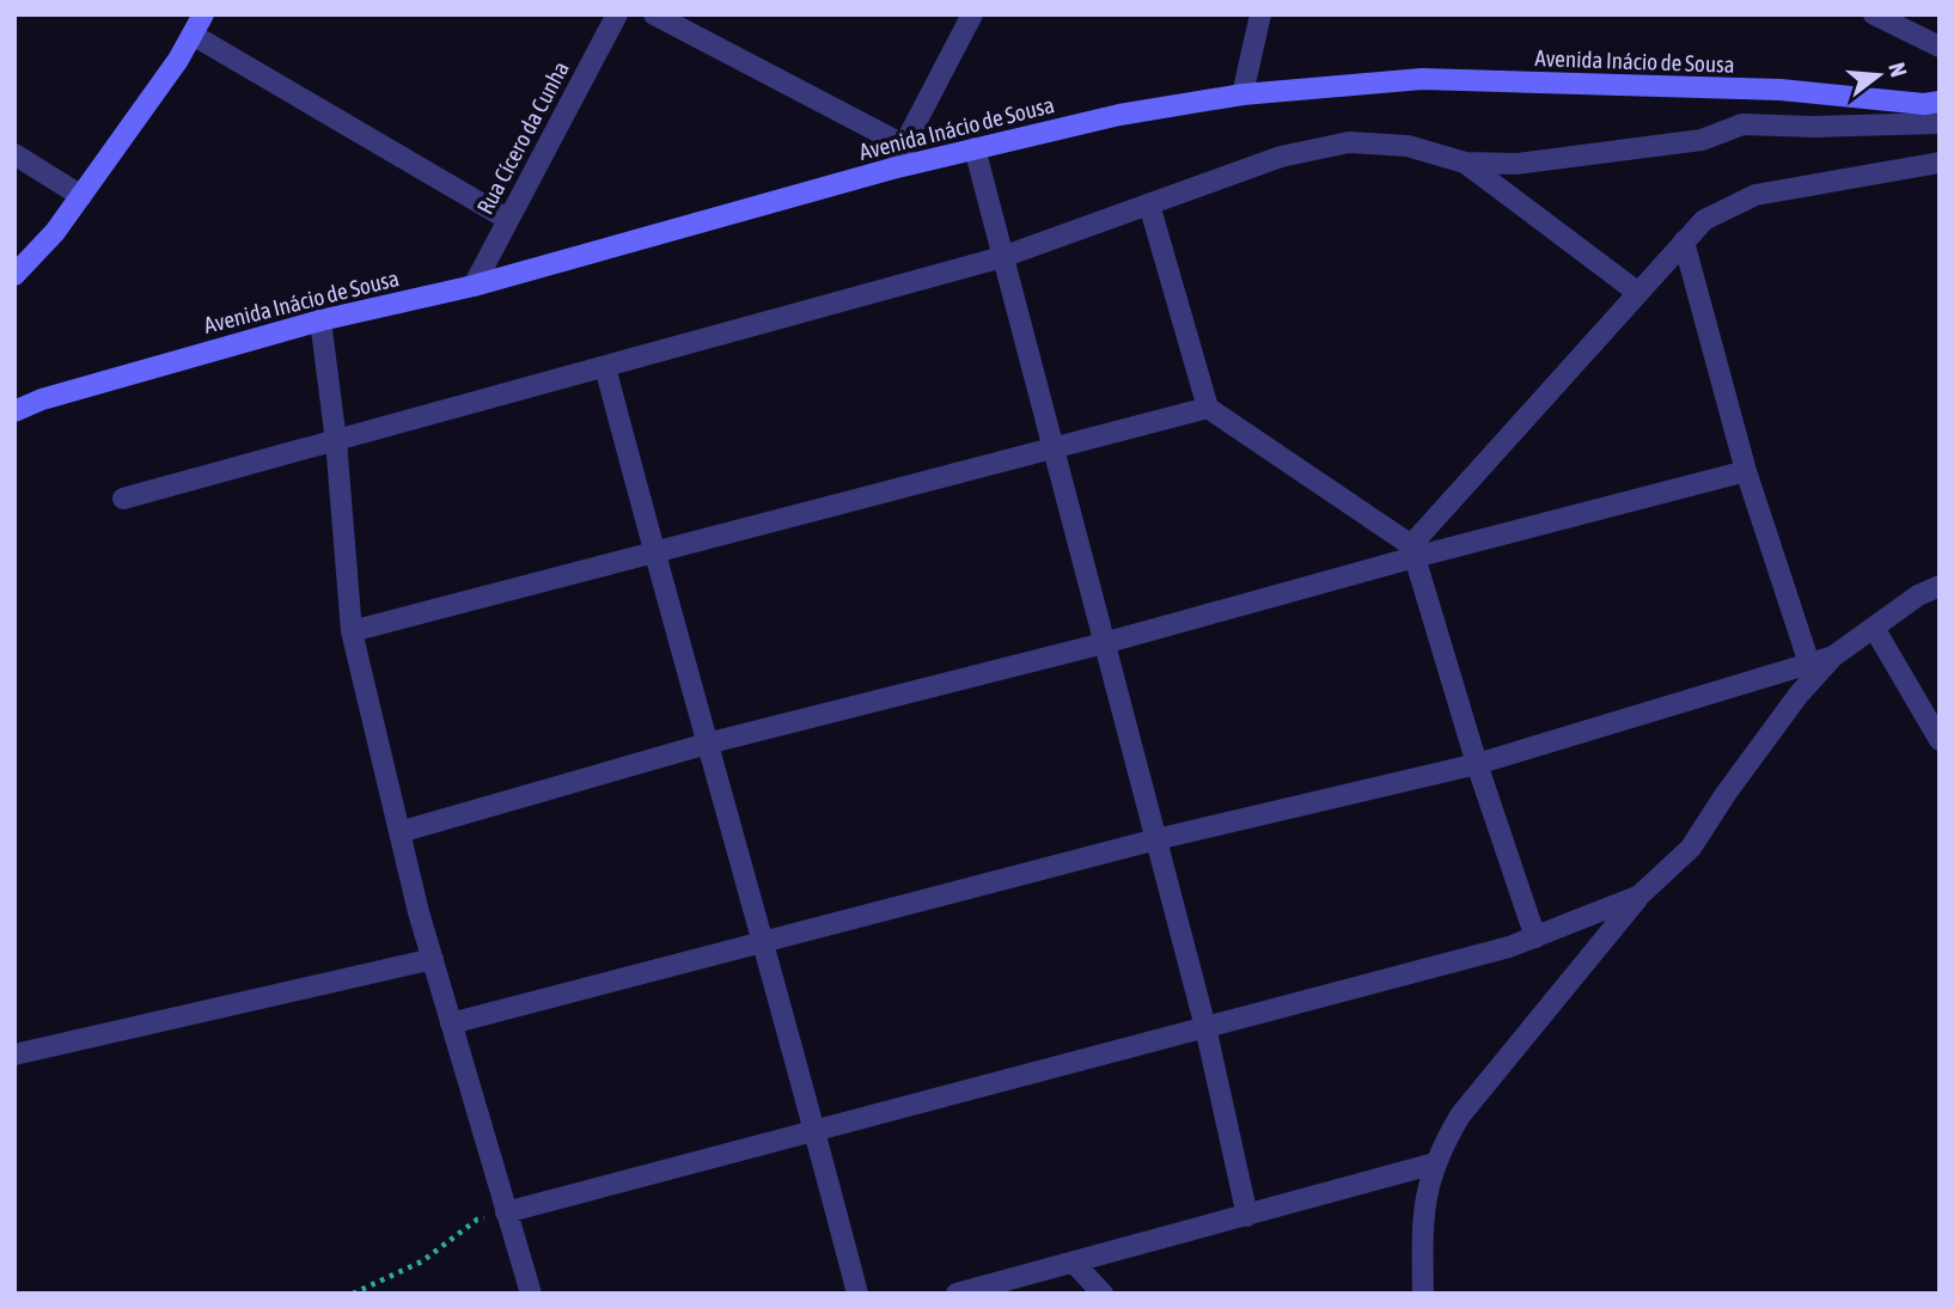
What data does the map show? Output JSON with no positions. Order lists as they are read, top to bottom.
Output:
{
  "streets": {
    "main road": ["Avenida Inácio de Sousa"],
    "street": ["Rua Cícero da Cunha"]
  },
  "crossings": [
    ["Avenida Inácio de Sousa", "Rua Cícero da Cunha"]
  ],
  "north": "right"
}
